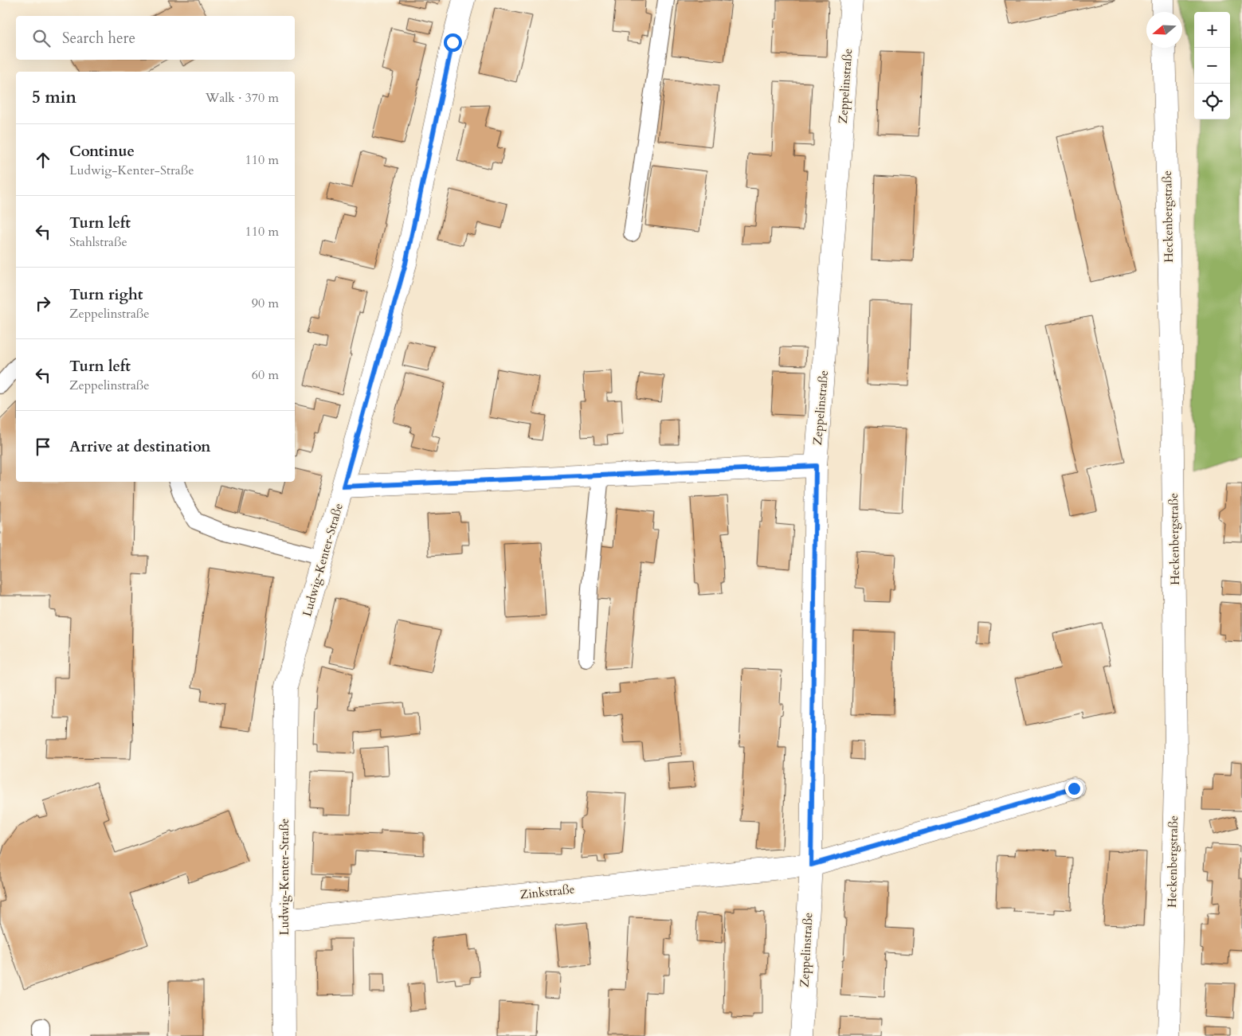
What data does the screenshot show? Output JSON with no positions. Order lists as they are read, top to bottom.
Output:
{
  "streets": {
    "street": [
      "Zeppelinstraße",
      "Heckenbergstraße",
      "Ludwig-Kenter-Straße",
      "Zinkstraße"
    ]
  },
  "crossings": [
    ["Zeppelinstraße", "Zinkstraße"],
    ["Ludwig-Kenter-Straße", "Zinkstraße"]
  ],
  "north": "left",
  "page": {
    "map_buttons": ["+", "−"],
    "search": "Search here",
    "heading": ["5 min", "Walk · 370 m"],
    "list": [
      ["Continue", "Ludwig-Kenter-Straße", "110 m"],
      ["Turn left", "Stahlstraße", "110 m"],
      ["Turn right", "Zeppelinstraße", "90 m"],
      ["Turn left", "Zeppelinstraße", "60 m"],
      "Arrive at destination"
    ]
  }
}
